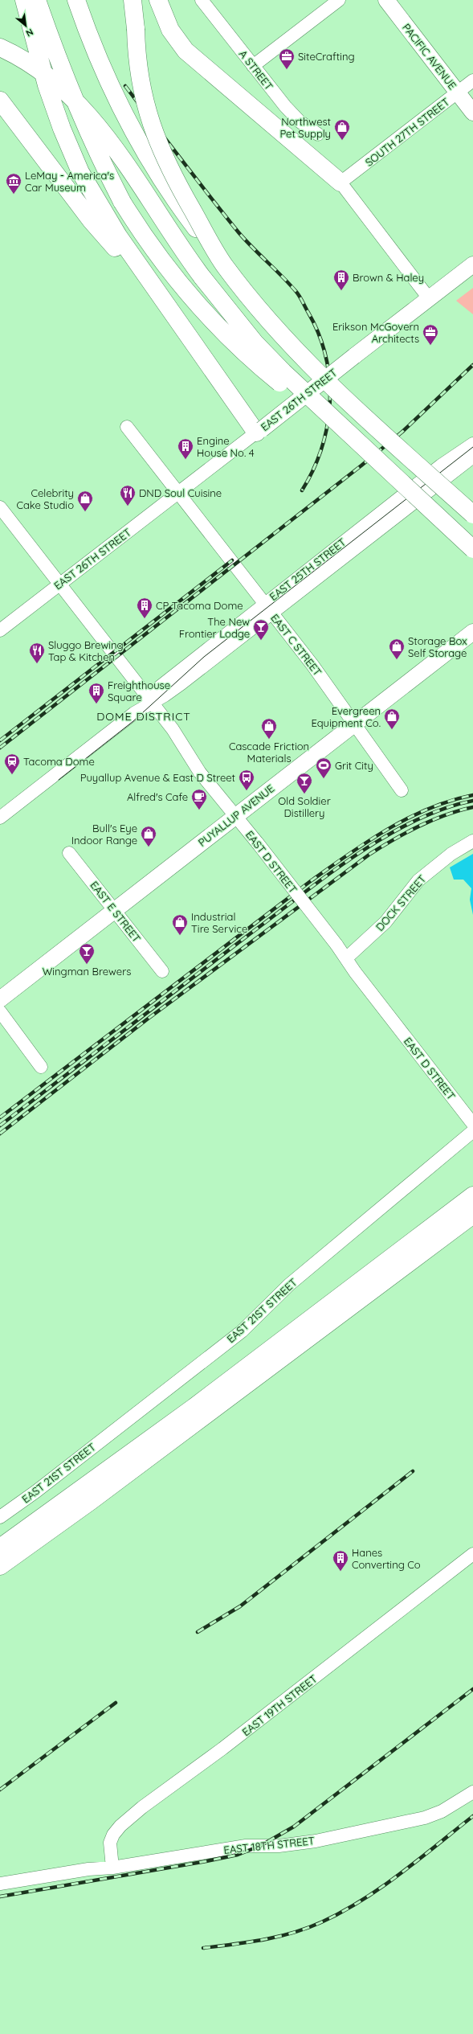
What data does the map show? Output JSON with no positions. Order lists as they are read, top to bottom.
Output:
{
  "streets": {
    "main road": ["PACIFIC AVENUE", "EAST 26TH STREET", "PUYALLUP AVENUE"],
    "street": [
      "A STREET",
      "SOUTH 27TH STREET",
      "EAST 25TH STREET",
      "EAST C STREET",
      "EAST D STREET",
      "DOCK STREET",
      "EAST E STREET",
      "EAST 21ST STREET",
      "EAST 19TH STREET",
      "EAST 18TH STREET"
    ]
  },
  "crossings": [
    ["PACIFIC AVENUE", "SOUTH 27TH STREET"],
    ["EAST 26TH STREET", "EAST C STREET"],
    ["EAST 26TH STREET", "EAST D STREET"],
    ["EAST 25TH STREET", "EAST C STREET"],
    ["EAST 25TH STREET", "EAST D STREET"],
    ["EAST C STREET", "PUYALLUP AVENUE"],
    ["PUYALLUP AVENUE", "EAST D STREET"],
    ["PUYALLUP AVENUE", "EAST E STREET"],
    ["EAST D STREET", "DOCK STREET"],
    ["EAST 19TH STREET", "EAST 18TH STREET"]
  ],
  "districts": ["DOME DISTRICT"],
  "places": {
    "office": ["SiteCrafting", "Erikson McGovern Architects"],
    "shop": [
      "Northwest Pet Supply",
      "Celebrity Cake Studio",
      "Storage Box Self Storage",
      "Evergreen Equipment Co.",
      "Cascade Friction Materials",
      "Bull's Eye Indoor Range",
      "Industrial Tire Service"
    ],
    "museum": ["LeMay - America's Car Museum"],
    "building": [
      "Brown & Haley",
      "Engine House No. 4",
      "CP Tacoma Dome",
      "Freighthouse Square",
      "Hanes Converting Co"
    ],
    "restaurant": ["DND Soul Cuisine", "Sluggo Brewing Tap & Kitchen"],
    "bar": ["The New Frontier Lodge", "Old Soldier Distillery", "Wingman Brewers"],
    "station": ["Tacoma Dome"],
    "sports": ["Grit City"],
    "bus stop": ["Puyallup Avenue & East D Street"],
    "cafe": ["Alfred's Cafe"]
  },
  "north": "bottom right"
}
